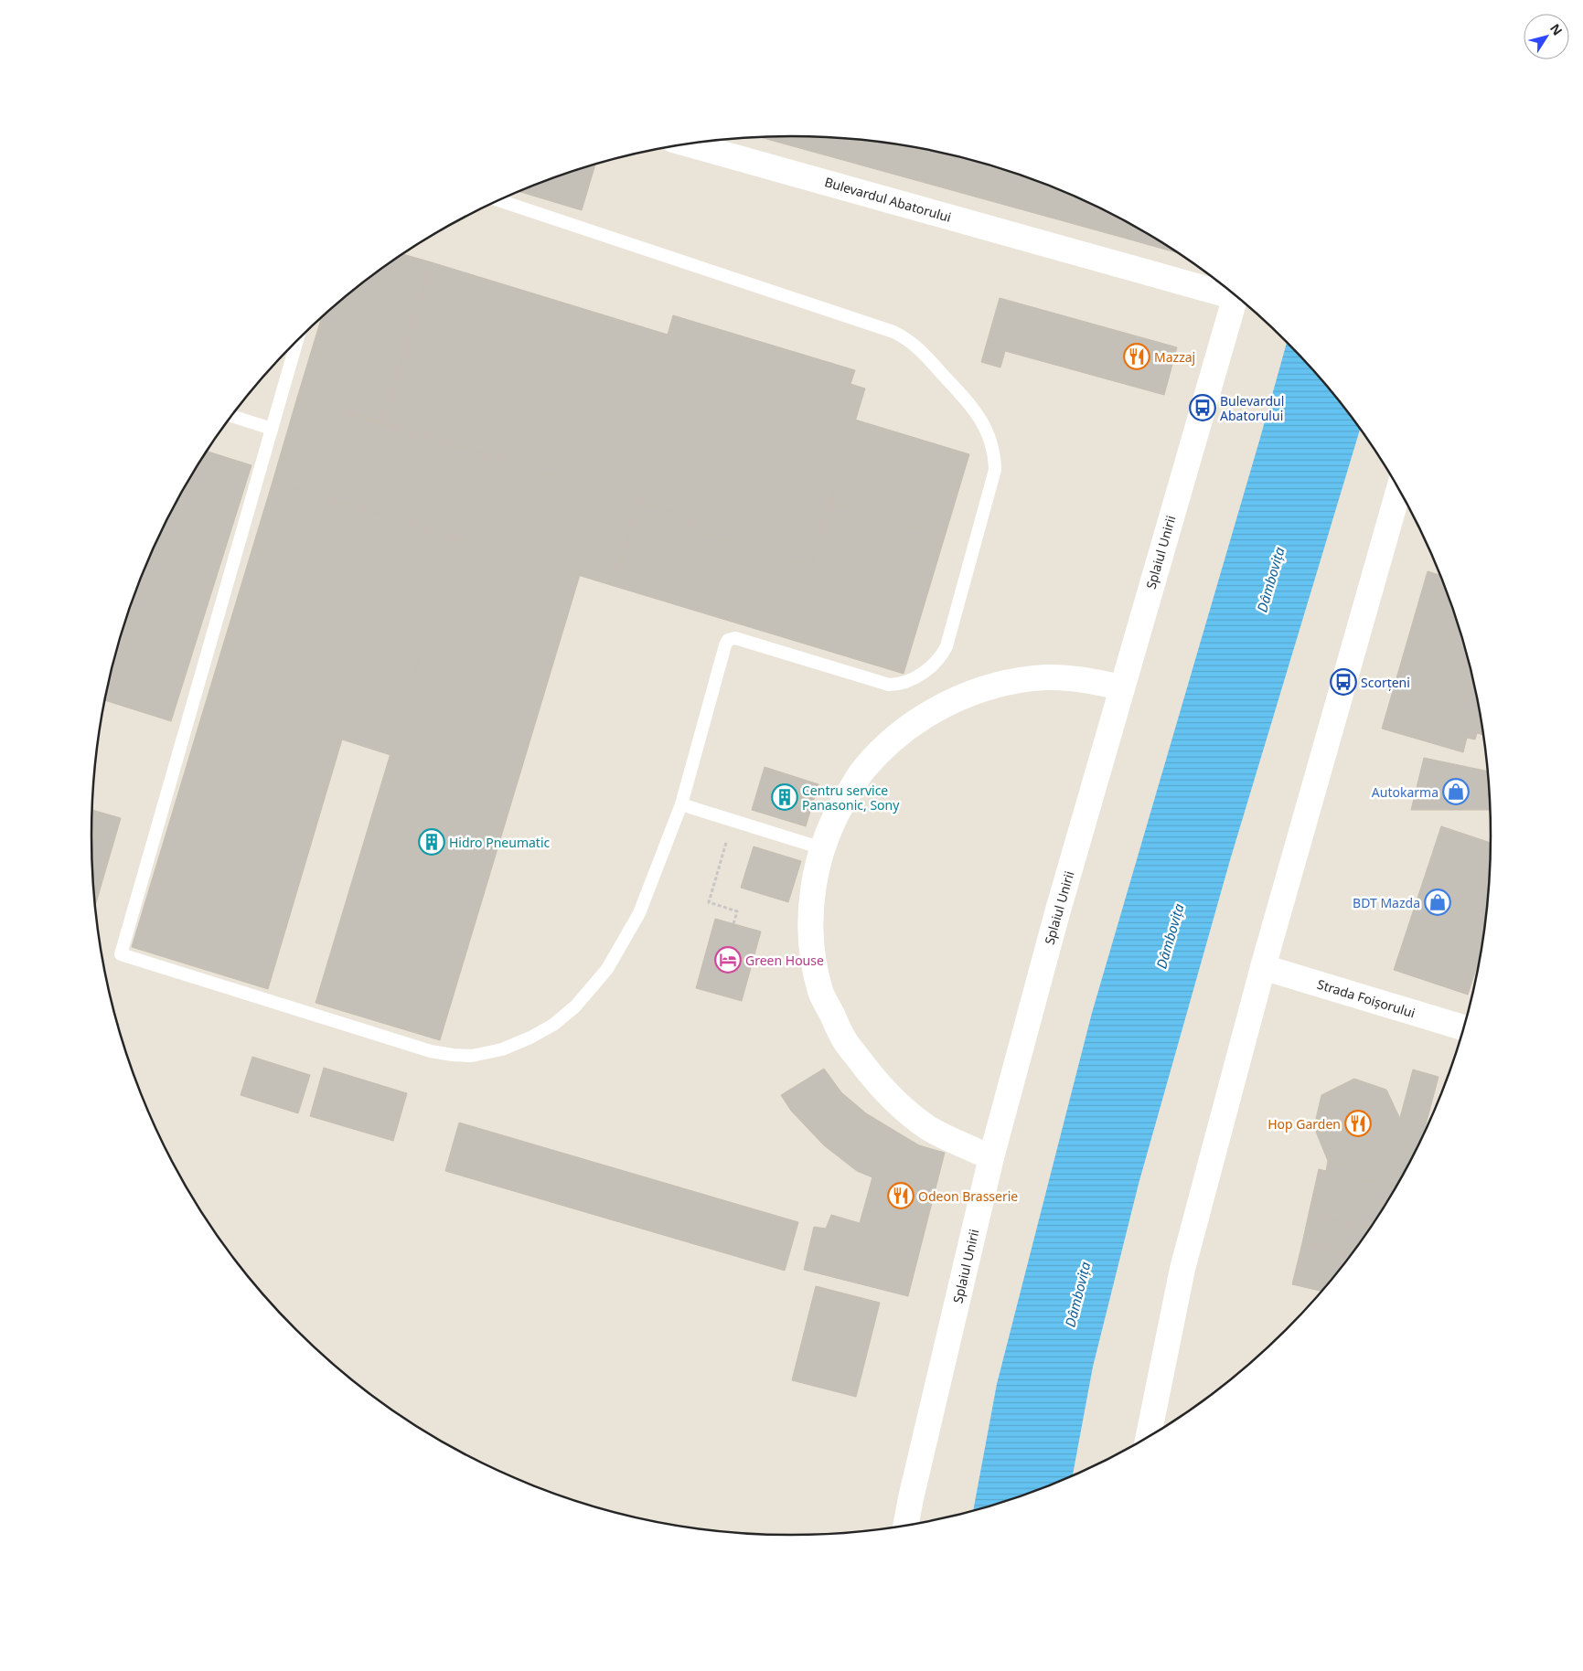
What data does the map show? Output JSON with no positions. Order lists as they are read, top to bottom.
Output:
{
  "streets": {
    "main road": ["Bulevardul Abatorului", "Splaiul Unirii", "Strada Foișorului"]
  },
  "water": ["Dâmbovița"],
  "places": {
    "restaurant": ["Mazzaj", "Hop Garden", "Odeon Brasserie"],
    "bus stop": ["Bulevardul Abatorului", "Scorțeni"],
    "shop": ["Autokarma", "BDT Mazda"],
    "building": ["Centru service Panasonic, Sony", "Hidro Pneumatic"],
    "hotel": ["Green House"]
  },
  "north": "top right"
}
